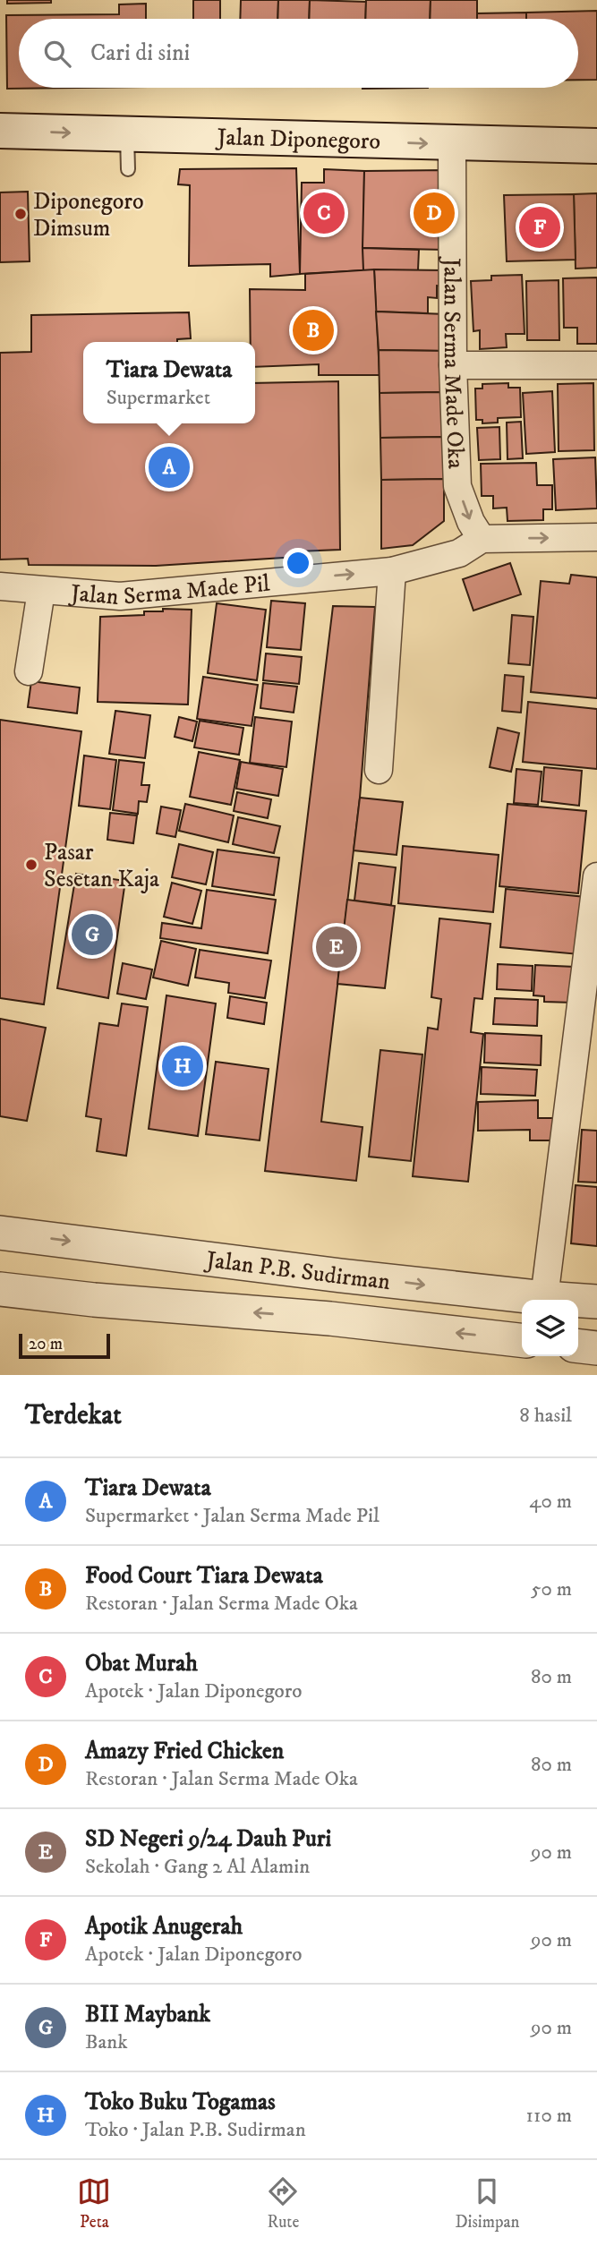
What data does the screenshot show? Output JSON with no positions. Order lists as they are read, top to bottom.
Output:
{
  "streets": {
    "main road": ["Jalan Diponegoro"],
    "street": ["Jalan Serma Made Oka", "Jalan Serma Made Pil", "Jalan P.B. Sudirman"]
  },
  "crossings": [
    ["Jalan Diponegoro", "Jalan Serma Made Oka"],
    ["Jalan Serma Made Oka", "Jalan Serma Made Pil"]
  ],
  "one_way": ["Jalan Diponegoro", "Jalan Serma Made Oka", "Jalan Serma Made Pil"],
  "places": ["Diponegoro Dimsum", "Pasar Sesetan Kaja"],
  "scale_bar": "20 m",
  "page": {
    "search": "Cari di sini",
    "pins": [
      "C",
      "D",
      "F",
      "B",
      "A",
      "G",
      "E",
      "H"
    ],
    "popup": ["Tiara Dewata", "Supermarket"],
    "scale": "20 m",
    "heading": ["Terdekat", "8 hasil"],
    "list": [
      {
        "mark": "A",
        "name": "Tiara Dewata",
        "note": "Supermarket · Jalan Serma Made Pil",
        "value": "40 m"
      },
      {
        "mark": "B",
        "name": "Food Court Tiara Dewata",
        "note": "Restoran · Jalan Serma Made Oka",
        "value": "50 m"
      },
      {
        "mark": "C",
        "name": "Obat Murah",
        "note": "Apotek · Jalan Diponegoro",
        "value": "80 m"
      },
      {
        "mark": "D",
        "name": "Amazy Fried Chicken",
        "note": "Restoran · Jalan Serma Made Oka",
        "value": "80 m"
      },
      {
        "mark": "E",
        "name": "SD Negeri 9/24 Dauh Puri",
        "note": "Sekolah · Gang 2 Al Alamin",
        "value": "90 m"
      },
      {
        "mark": "F",
        "name": "Apotik Anugerah",
        "note": "Apotek · Jalan Diponegoro",
        "value": "90 m"
      },
      {
        "mark": "G",
        "name": "BII Maybank",
        "note": "Bank",
        "value": "90 m"
      },
      {
        "mark": "H",
        "name": "Toko Buku Togamas",
        "note": "Toko · Jalan P.B. Sudirman",
        "value": "110 m"
      }
    ],
    "nav": ["Peta", "Rute", "Disimpan"]
  }
}
